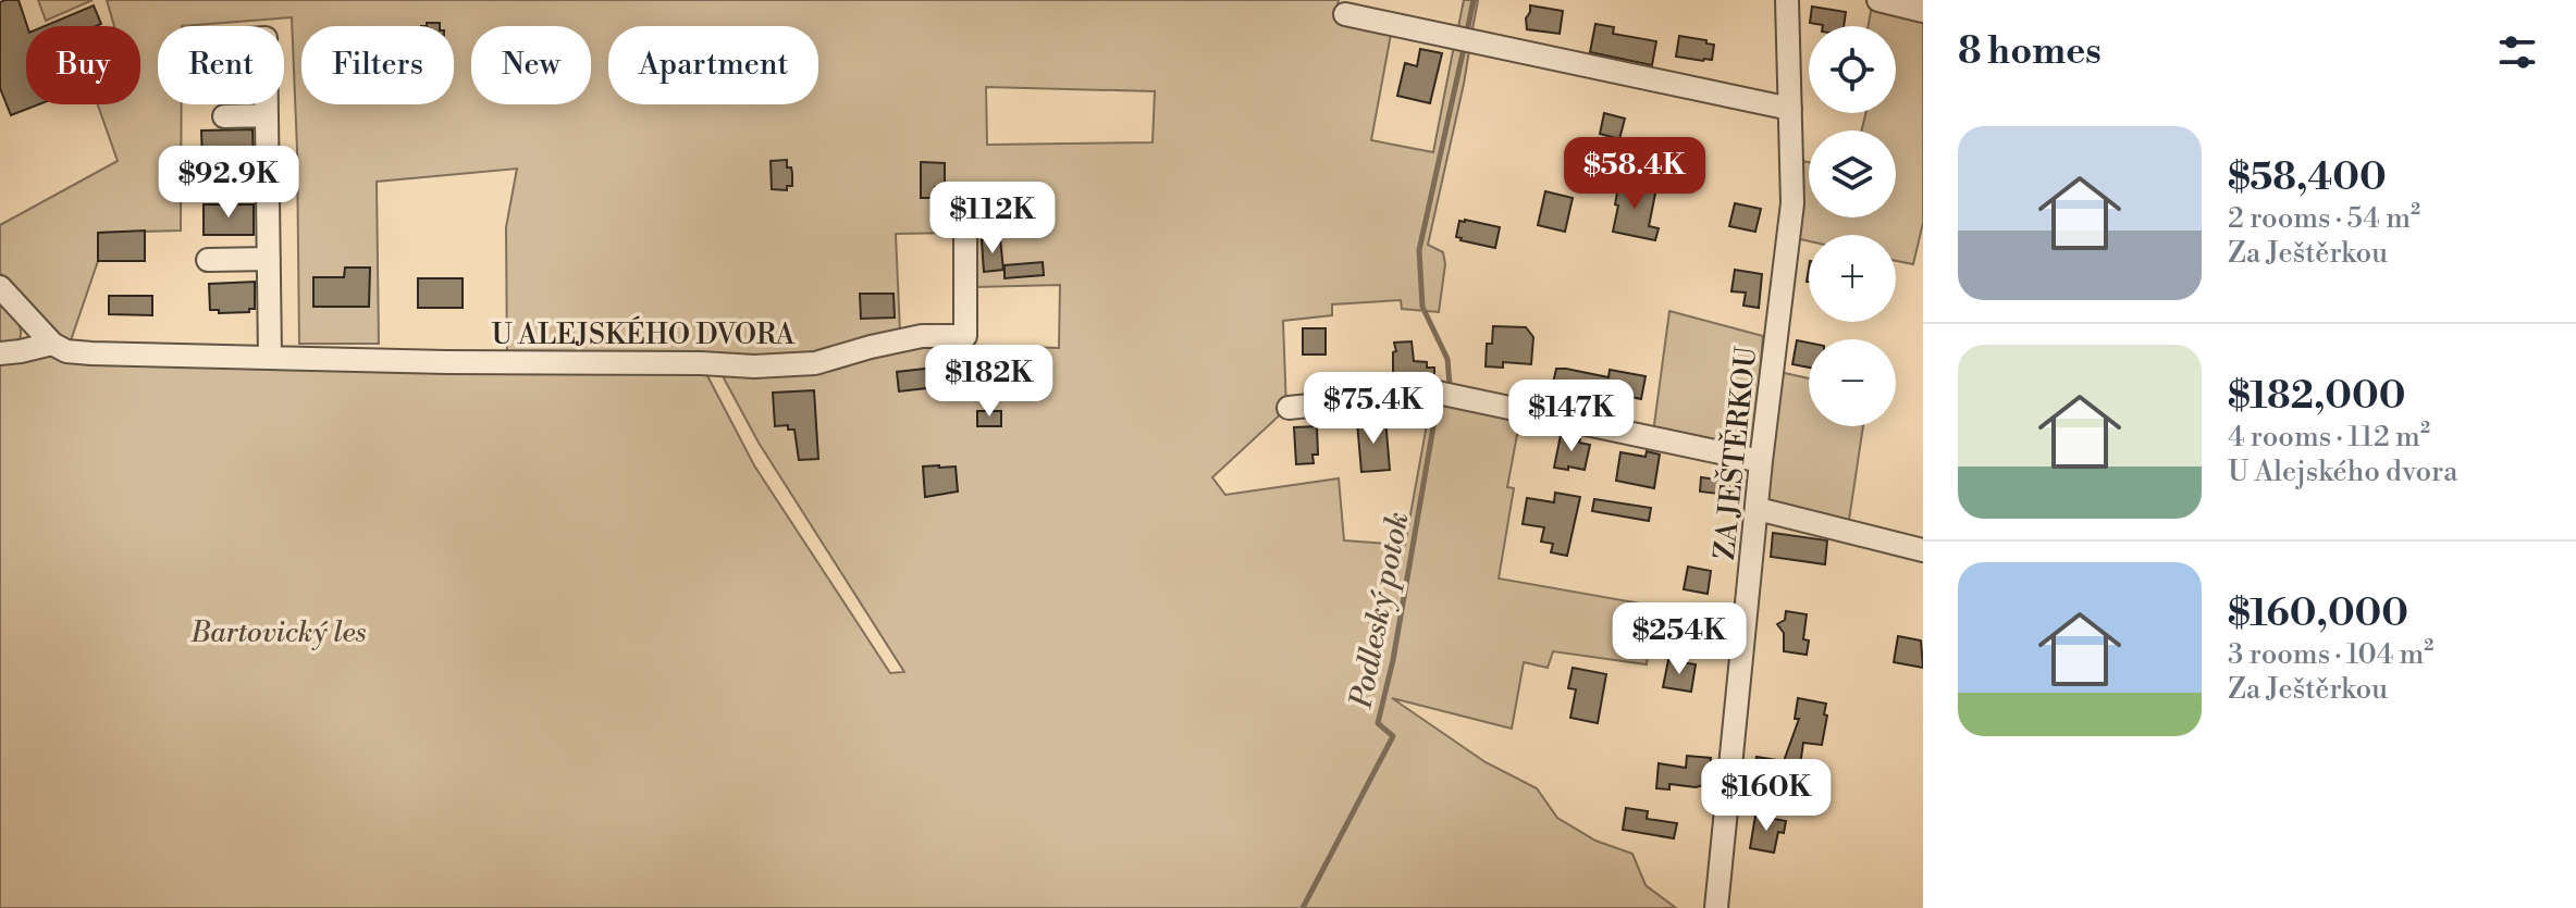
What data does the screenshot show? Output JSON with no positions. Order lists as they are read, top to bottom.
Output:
{
  "streets": {
    "street": ["U ALEJSKÉHO DVORA", "ZA JEŠTĚRKOU"]
  },
  "water": ["Podleský potok"],
  "parks": ["Bartovický les"],
  "page": {
    "heading": "8 homes",
    "map_buttons": ["+", "−"],
    "chip": [
      "Buy",
      "Rent",
      "Filters",
      "New",
      "Apartment"
    ],
    "list": [
      {
        "name": "$58,400",
        "note": "2 rooms · 54 m² · Za Ještěrkou"
      },
      {
        "name": "$182,000",
        "note": "4 rooms · 112 m² · U Alejského dvora"
      },
      {
        "name": "$160,000",
        "note": "3 rooms · 104 m² · Za Ještěrkou"
      }
    ],
    "price": [
      "$58.4K",
      "$92.9K",
      "$112K",
      "$182K",
      "$75.4K",
      "$147K",
      "$254K",
      "$160K"
    ]
  }
}
